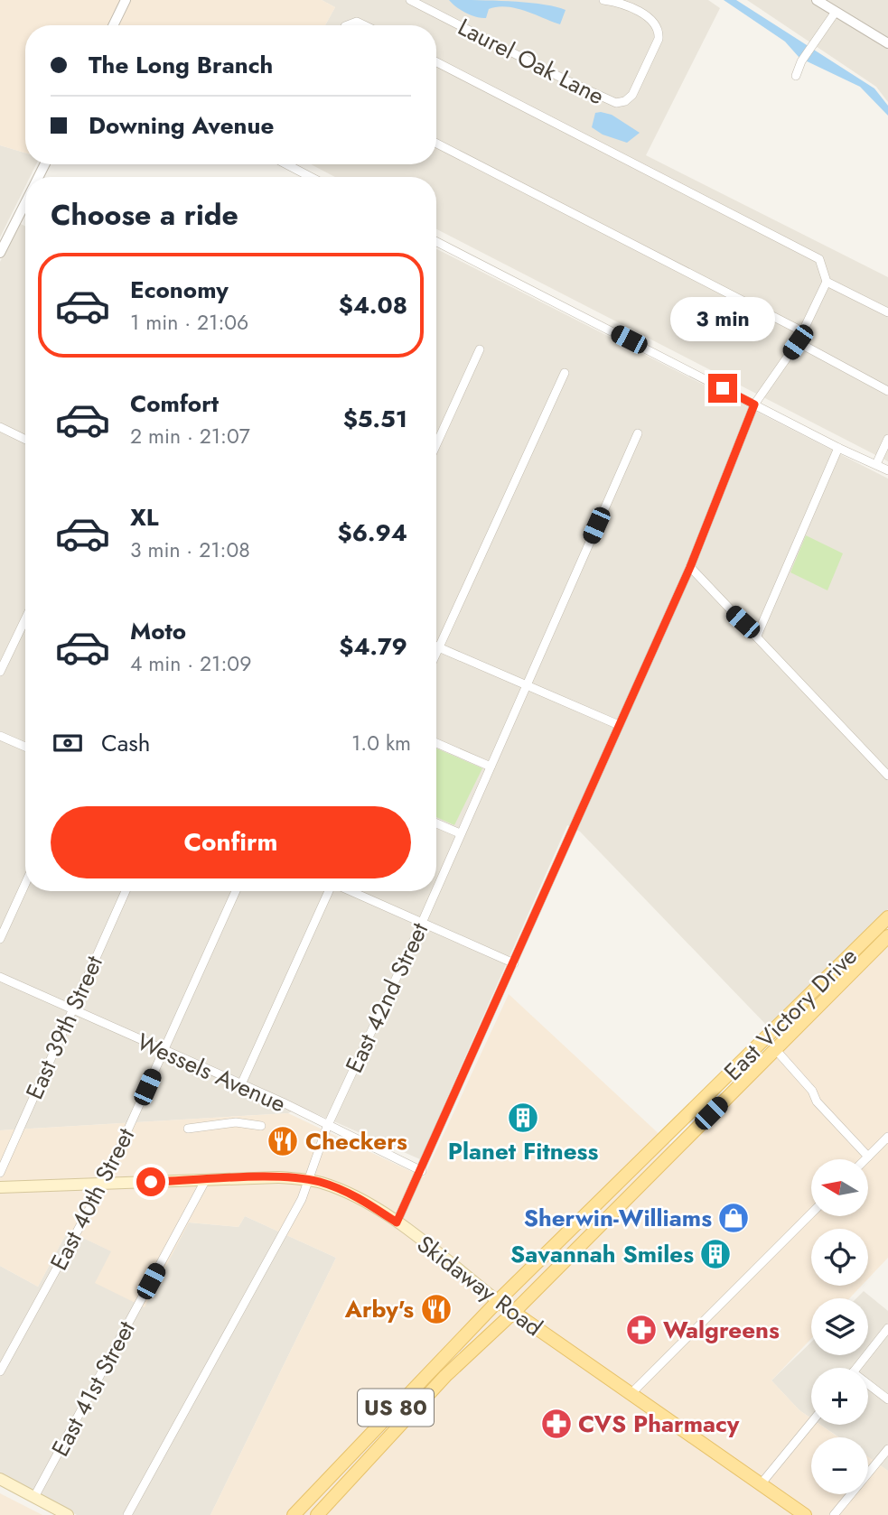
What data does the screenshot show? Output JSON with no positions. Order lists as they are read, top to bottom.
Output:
{
  "streets": {
    "main road": ["East Victory Drive", "Skidaway Road", "US 80"],
    "street": [
      "Laurel Oak Lane",
      "East 42nd Street",
      "East 39th Street",
      "Wessels Avenue",
      "East 40th Street",
      "East 41st Street"
    ]
  },
  "crossings": [
    ["East 42nd Street", "Wessels Avenue"],
    ["East 42nd Street", "Skidaway Road"],
    ["East Victory Drive", "Skidaway Road"],
    ["East 39th Street", "Wessels Avenue"],
    ["Wessels Avenue", "East 40th Street"],
    ["East 40th Street", "Skidaway Road"],
    ["Skidaway Road", "East 41st Street"]
  ],
  "places": {
    "building": ["Planet Fitness", "Savannah Smiles"],
    "restaurant": ["Checkers", "Arby's"],
    "shop": ["Sherwin-Williams"],
    "pharmacy": ["Walgreens", "CVS Pharmacy"]
  },
  "north": "left",
  "page": {
    "banner": ["The Long Branch", "Downing Avenue"],
    "heading": "Choose a ride",
    "list": [
      {
        "name": "Economy",
        "note": "1 min · 21:06",
        "value": "$4.08"
      },
      {
        "name": "Comfort",
        "note": "2 min · 21:07",
        "value": "$5.51"
      },
      {
        "name": "XL",
        "note": "3 min · 21:08",
        "value": "$6.94"
      },
      {
        "name": "Moto",
        "note": "4 min · 21:09",
        "value": "$4.79"
      }
    ],
    "bubble": "3 min",
    "pay": ["Cash", "1.0 km"],
    "buttons": "Confirm",
    "map_buttons": ["+", "−"]
  }
}
